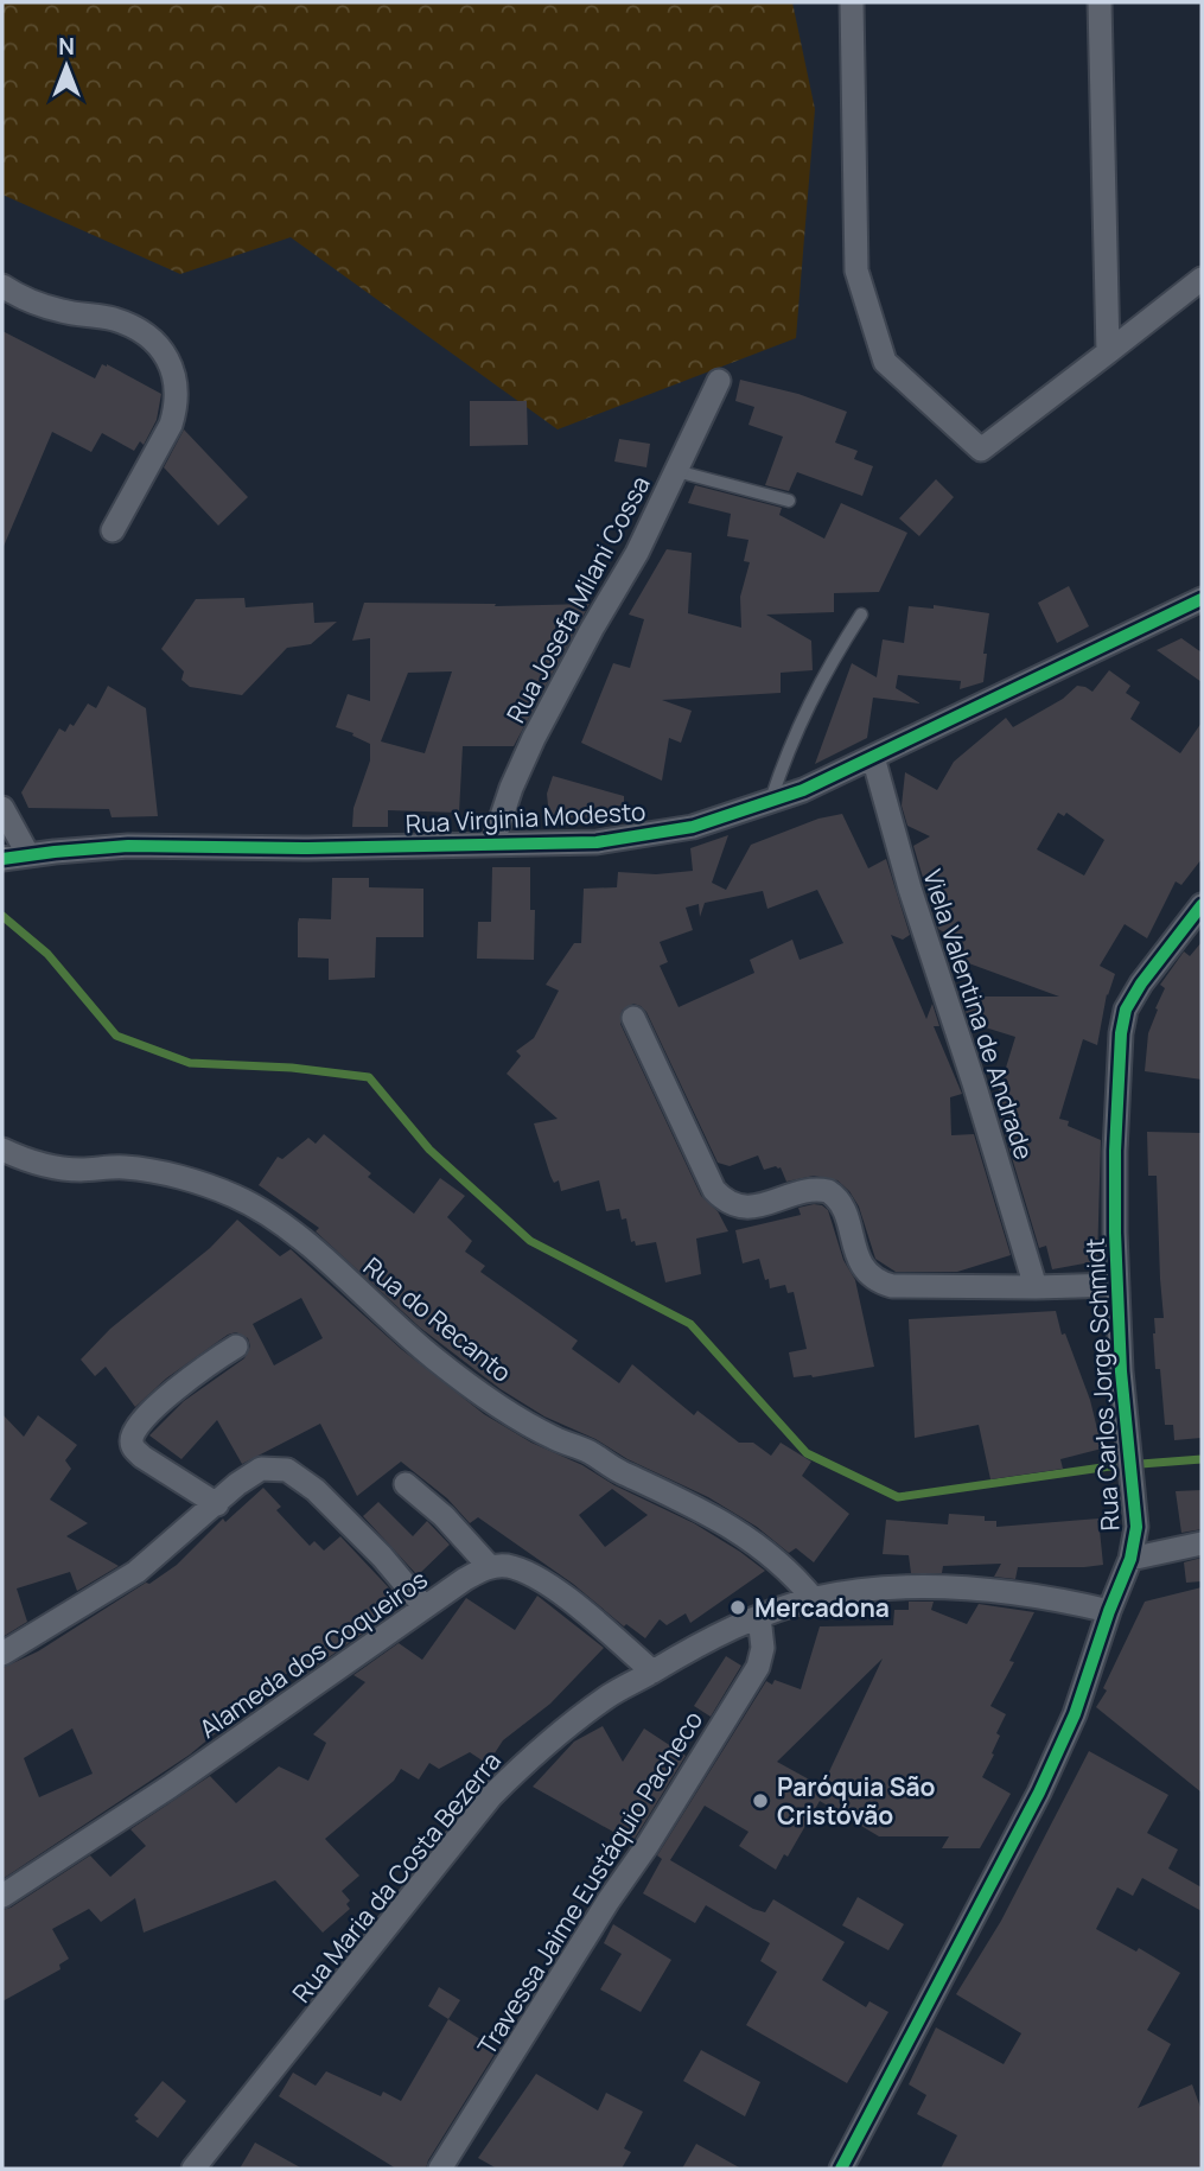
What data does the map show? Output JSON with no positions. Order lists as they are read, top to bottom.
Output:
{
  "streets": {
    "street": [
      "Rua Josefa Milani Cossa",
      "Rua Virginia Modesto",
      "Viela Valentina de Andrade",
      "Rua do Recanto",
      "Rua Carlos Jorge Schmidt",
      "Alameda dos Coqueiros",
      "Rua Maria da Costa Bezerra",
      "Travessa Jaime Eustáquio Pacheco"
    ]
  },
  "crossings": [
    ["Rua Josefa Milani Cossa", "Rua Virginia Modesto"],
    ["Rua Virginia Modesto", "Viela Valentina de Andrade"],
    ["Rua do Recanto", "Rua Maria da Costa Bezerra"],
    ["Rua Carlos Jorge Schmidt", "Rua Maria da Costa Bezerra"],
    ["Rua Maria da Costa Bezerra", "Travessa Jaime Eustáquio Pacheco"]
  ],
  "places": ["Mercadona", "Paróquia São Cristóvão"],
  "north": "top"
}
